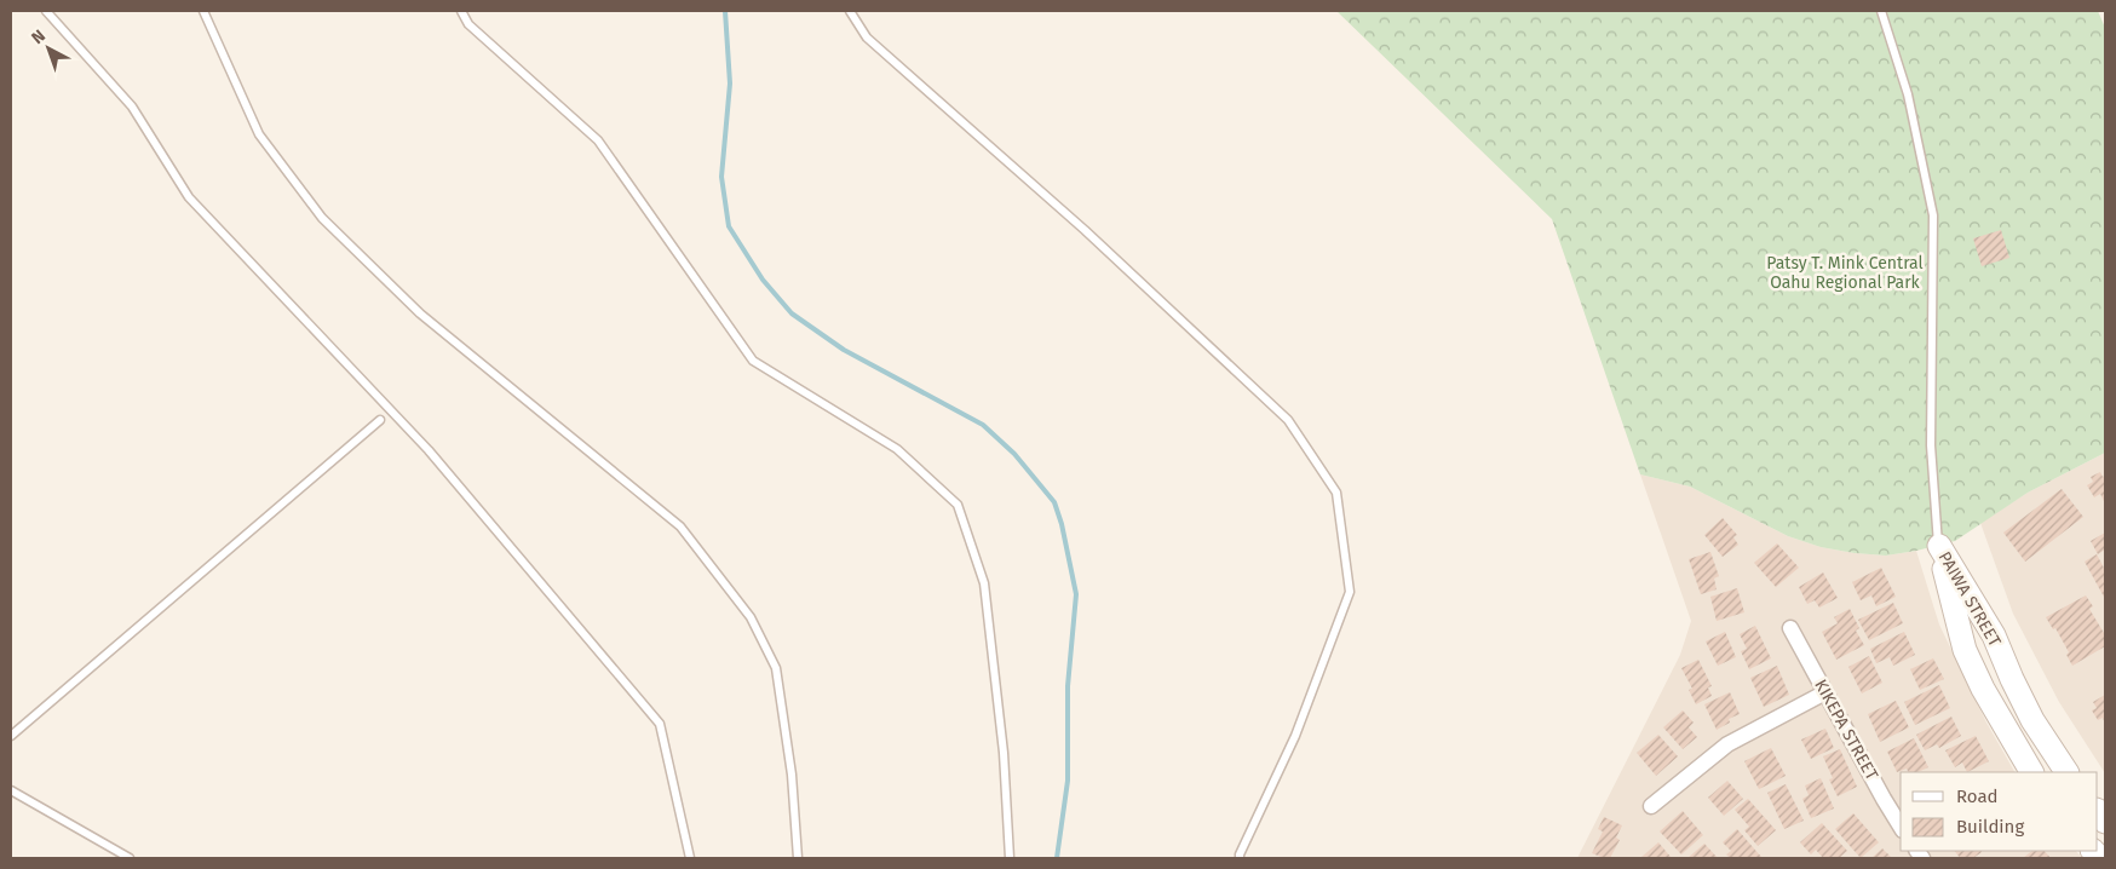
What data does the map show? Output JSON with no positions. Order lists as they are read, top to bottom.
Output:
{
  "streets": {
    "street": ["PAIWA STREET", "KIKEPA STREET"]
  },
  "parks": ["Patsy T. Mink Central Oahu Regional Park"],
  "legend": ["Road", "Building"],
  "north": "top left"
}
